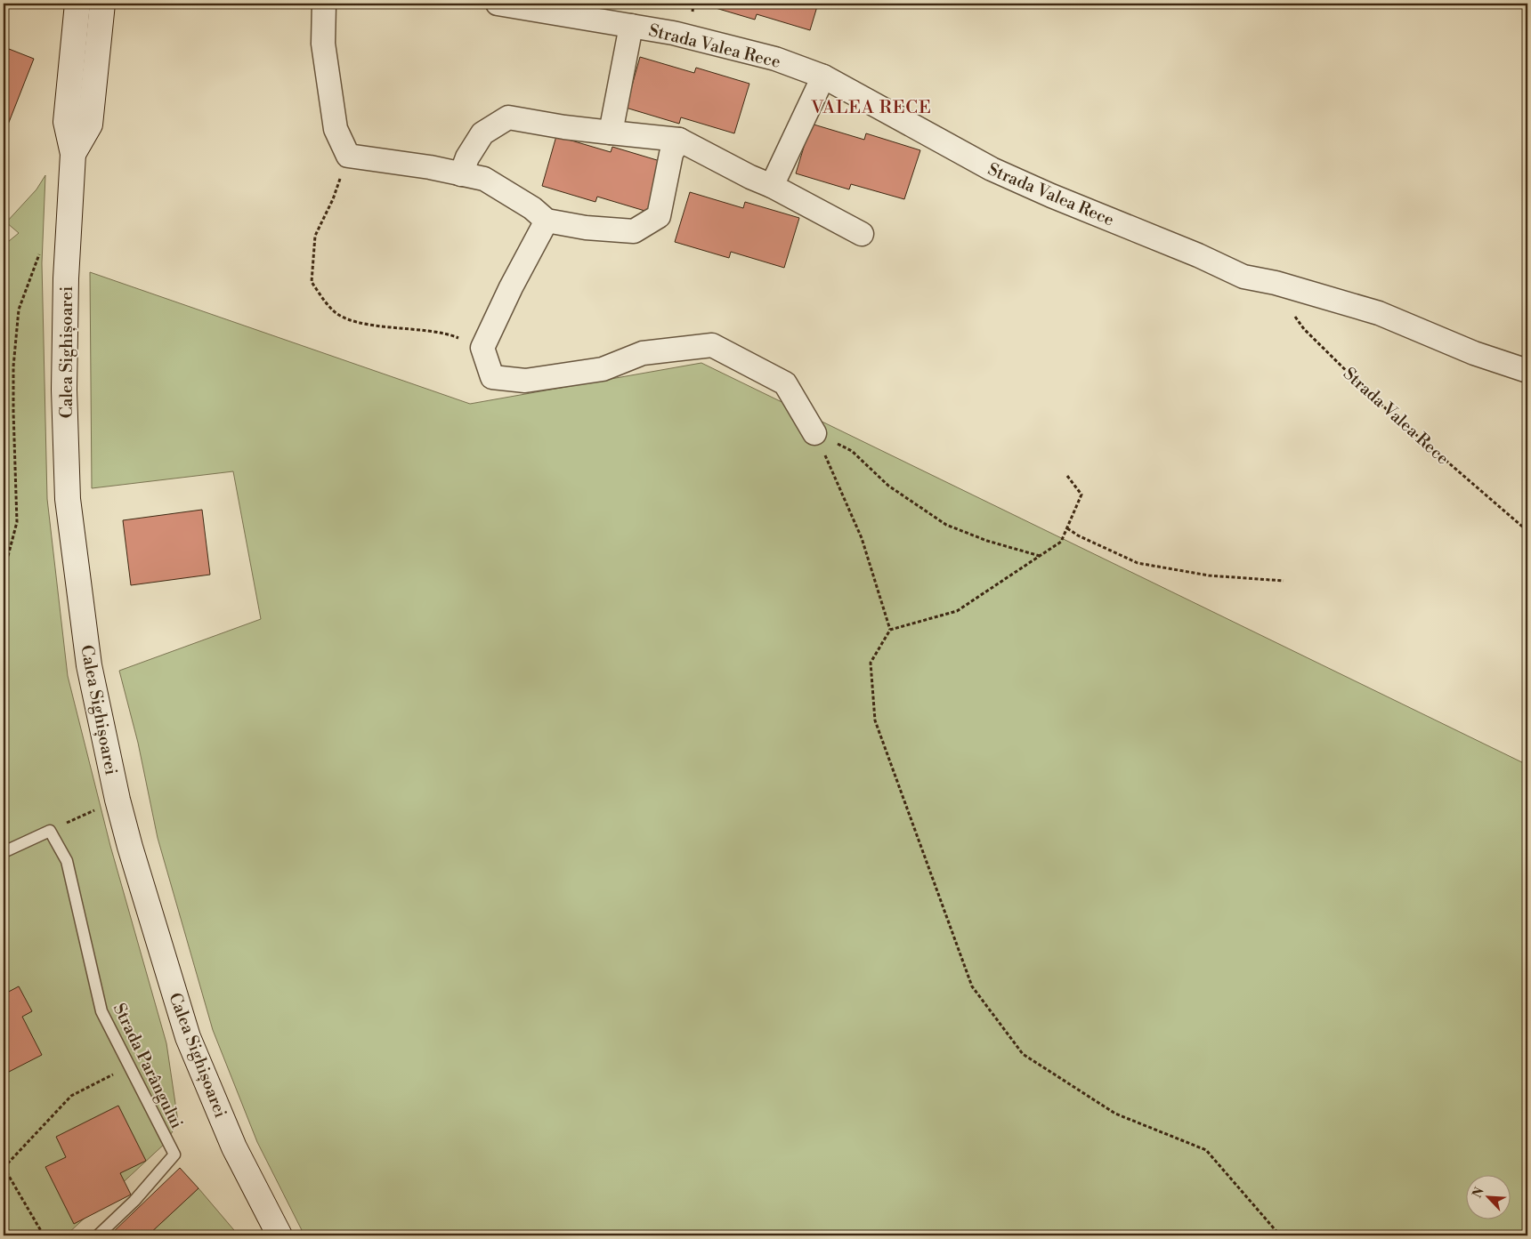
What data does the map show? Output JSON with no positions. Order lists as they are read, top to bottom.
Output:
{
  "streets": {
    "main road": ["Calea Sighișoarei"],
    "street": ["Strada Valea Rece"],
    "lane": ["Strada Parângului"]
  },
  "districts": ["VALEA RECE"],
  "north": "top left"
}
